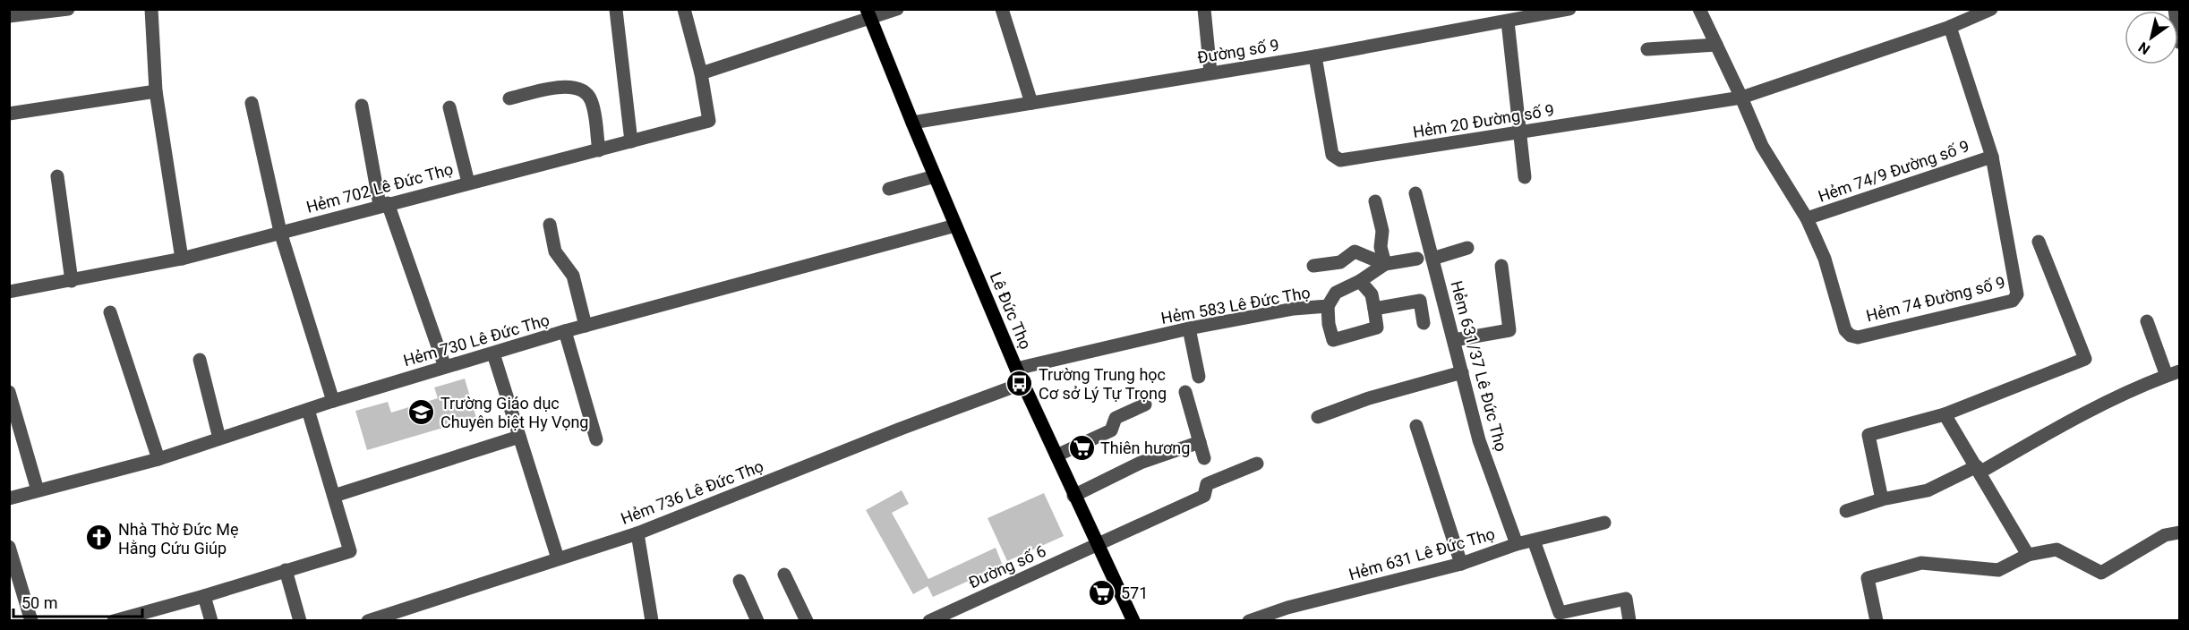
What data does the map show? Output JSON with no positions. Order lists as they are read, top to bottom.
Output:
{
  "streets": {
    "main road": ["Lê Đức Thọ"],
    "street": [
      "Đường số 9",
      "Hẻm 20 Đường số 9",
      "Hẻm 74/9 Đường số 9",
      "Hẻm 702 Lê Đức Thọ",
      "Hẻm 74 Đường số 9",
      "Hẻm 583 Lê Đức Thọ",
      "Hẻm 730 Lê Đức Thọ",
      "Hẻm 631/37 Lê Đức Thọ",
      "Hẻm 736 Lê Đức Thọ",
      "Hẻm 631 Lê Đức Thọ",
      "Đường số 6"
    ]
  },
  "crossings": [
    ["Đường số 9", "Hẻm 20 Đường số 9"],
    ["Đường số 9", "Lê Đức Thọ"],
    ["Hẻm 20 Đường số 9", "Hẻm 74 Đường số 9"],
    ["Hẻm 74/9 Đường số 9", "Hẻm 74 Đường số 9"],
    ["Hẻm 583 Lê Đức Thọ", "Lê Đức Thọ"],
    ["Lê Đức Thọ", "Hẻm 730 Lê Đức Thọ"],
    ["Lê Đức Thọ", "Hẻm 736 Lê Đức Thọ"],
    ["Lê Đức Thọ", "Đường số 6"],
    ["Hẻm 631/37 Lê Đức Thọ", "Hẻm 631 Lê Đức Thọ"]
  ],
  "places": {
    "bus stop": ["Trường Trung học Cơ sở Lý Tự Trọng"],
    "school or university": ["Trường Giáo dục Chuyên biệt Hy Vọng"],
    "supermarket": ["Thiên hương", "571"],
    "church": ["Nhà Thờ Đức Mẹ Hằng Cứu Giúp"]
  },
  "scale_bar": "50 m",
  "north": "bottom left"
}
